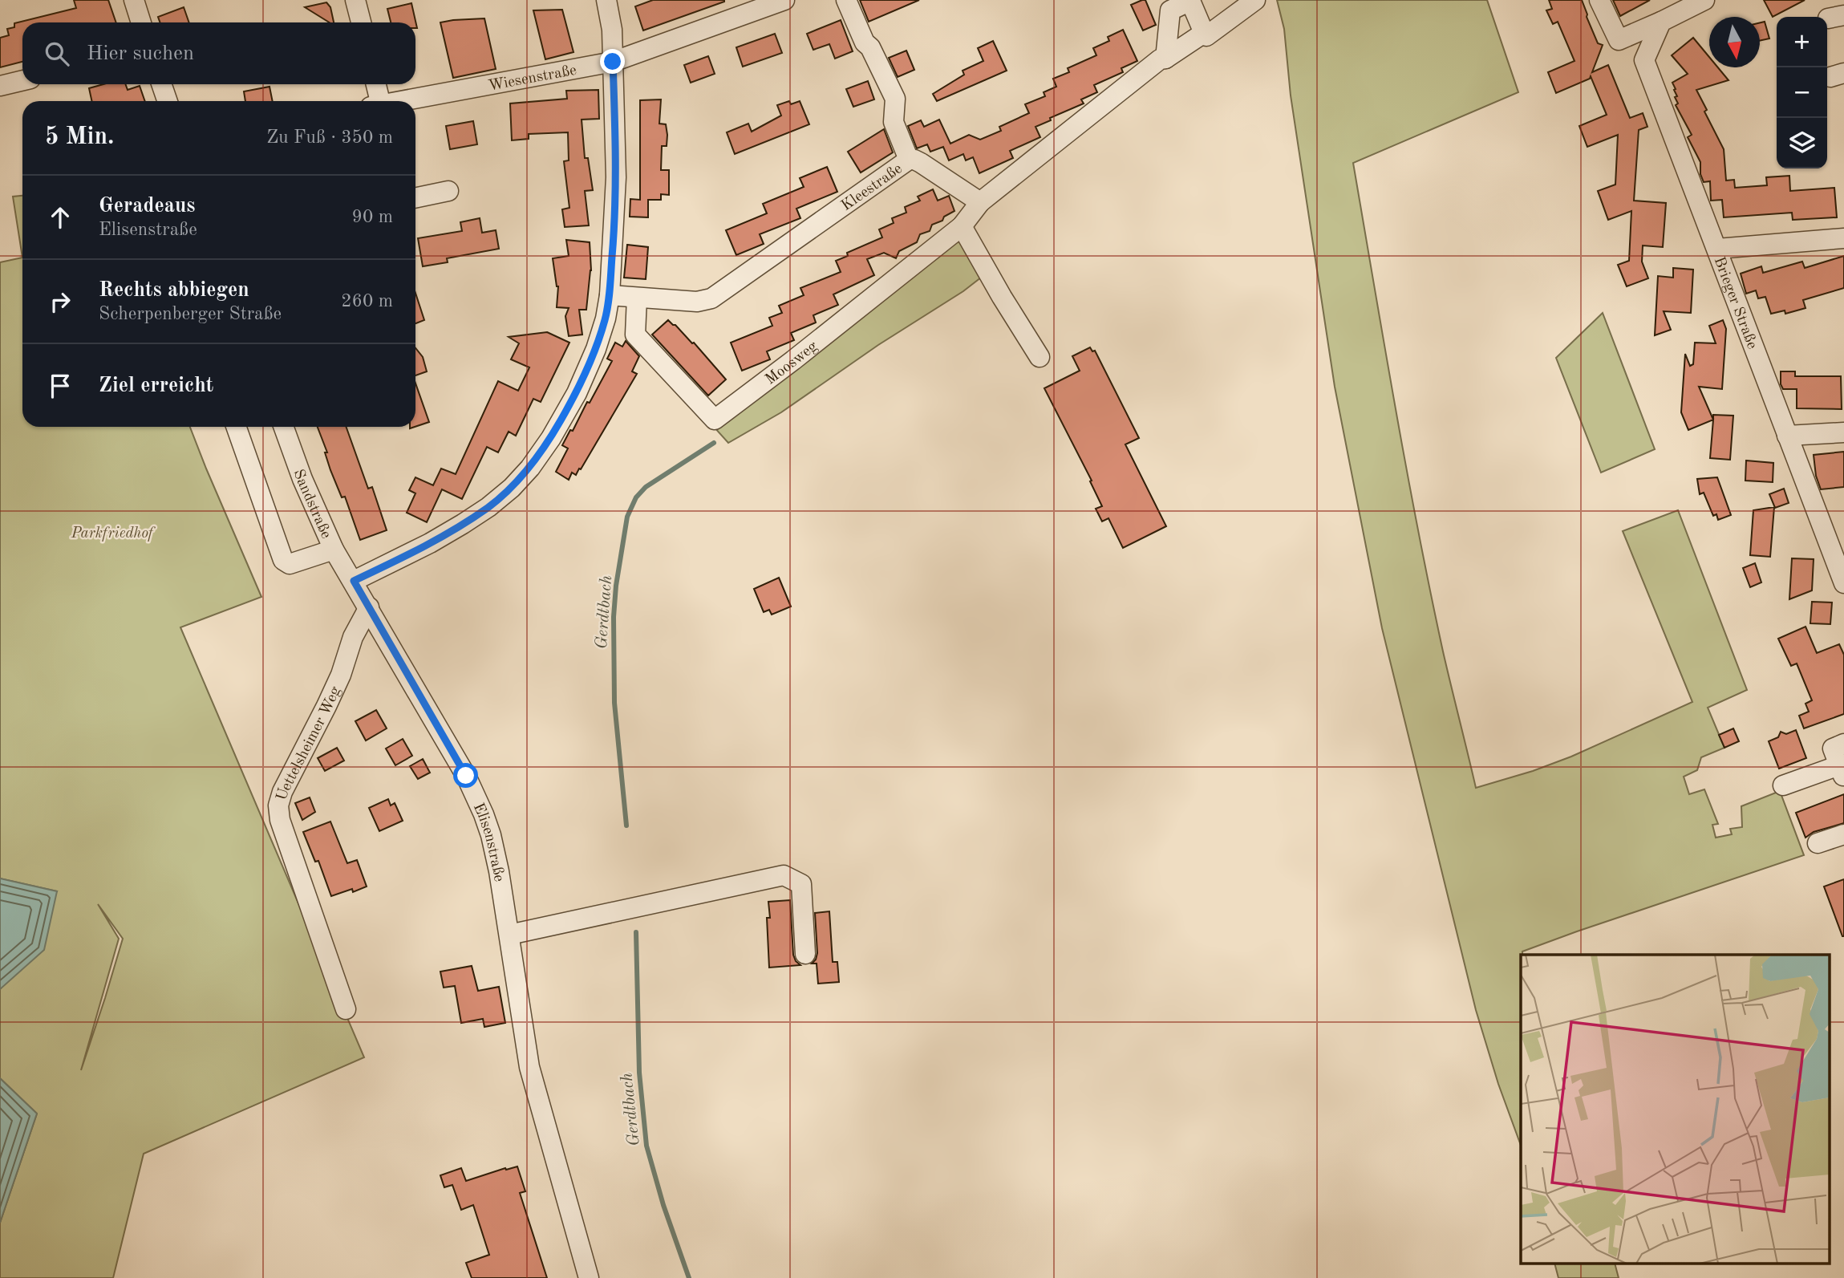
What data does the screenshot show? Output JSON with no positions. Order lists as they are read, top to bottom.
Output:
{
  "streets": {
    "street": [
      "Wiesenstraße",
      "Kleestraße",
      "Brieger Straße",
      "Moosweg",
      "Sandstraße",
      "Uettelsheimer Weg",
      "Elisenstraße"
    ]
  },
  "crossings": [
    ["Kleestraße", "Moosweg"],
    ["Sandstraße", "Elisenstraße"],
    ["Uettelsheimer Weg", "Elisenstraße"]
  ],
  "water": ["Gerdtbach"],
  "parks": ["Parkfriedhof"],
  "north": "bottom",
  "page": {
    "map_buttons": ["+", "−"],
    "search": "Hier suchen",
    "heading": ["5 Min.", "Zu Fuß · 350 m"],
    "list": [
      ["Geradeaus", "Elisenstraße", "90 m"],
      ["Rechts abbiegen", "Scherpenberger Straße", "260 m"],
      "Ziel erreicht"
    ]
  }
}
